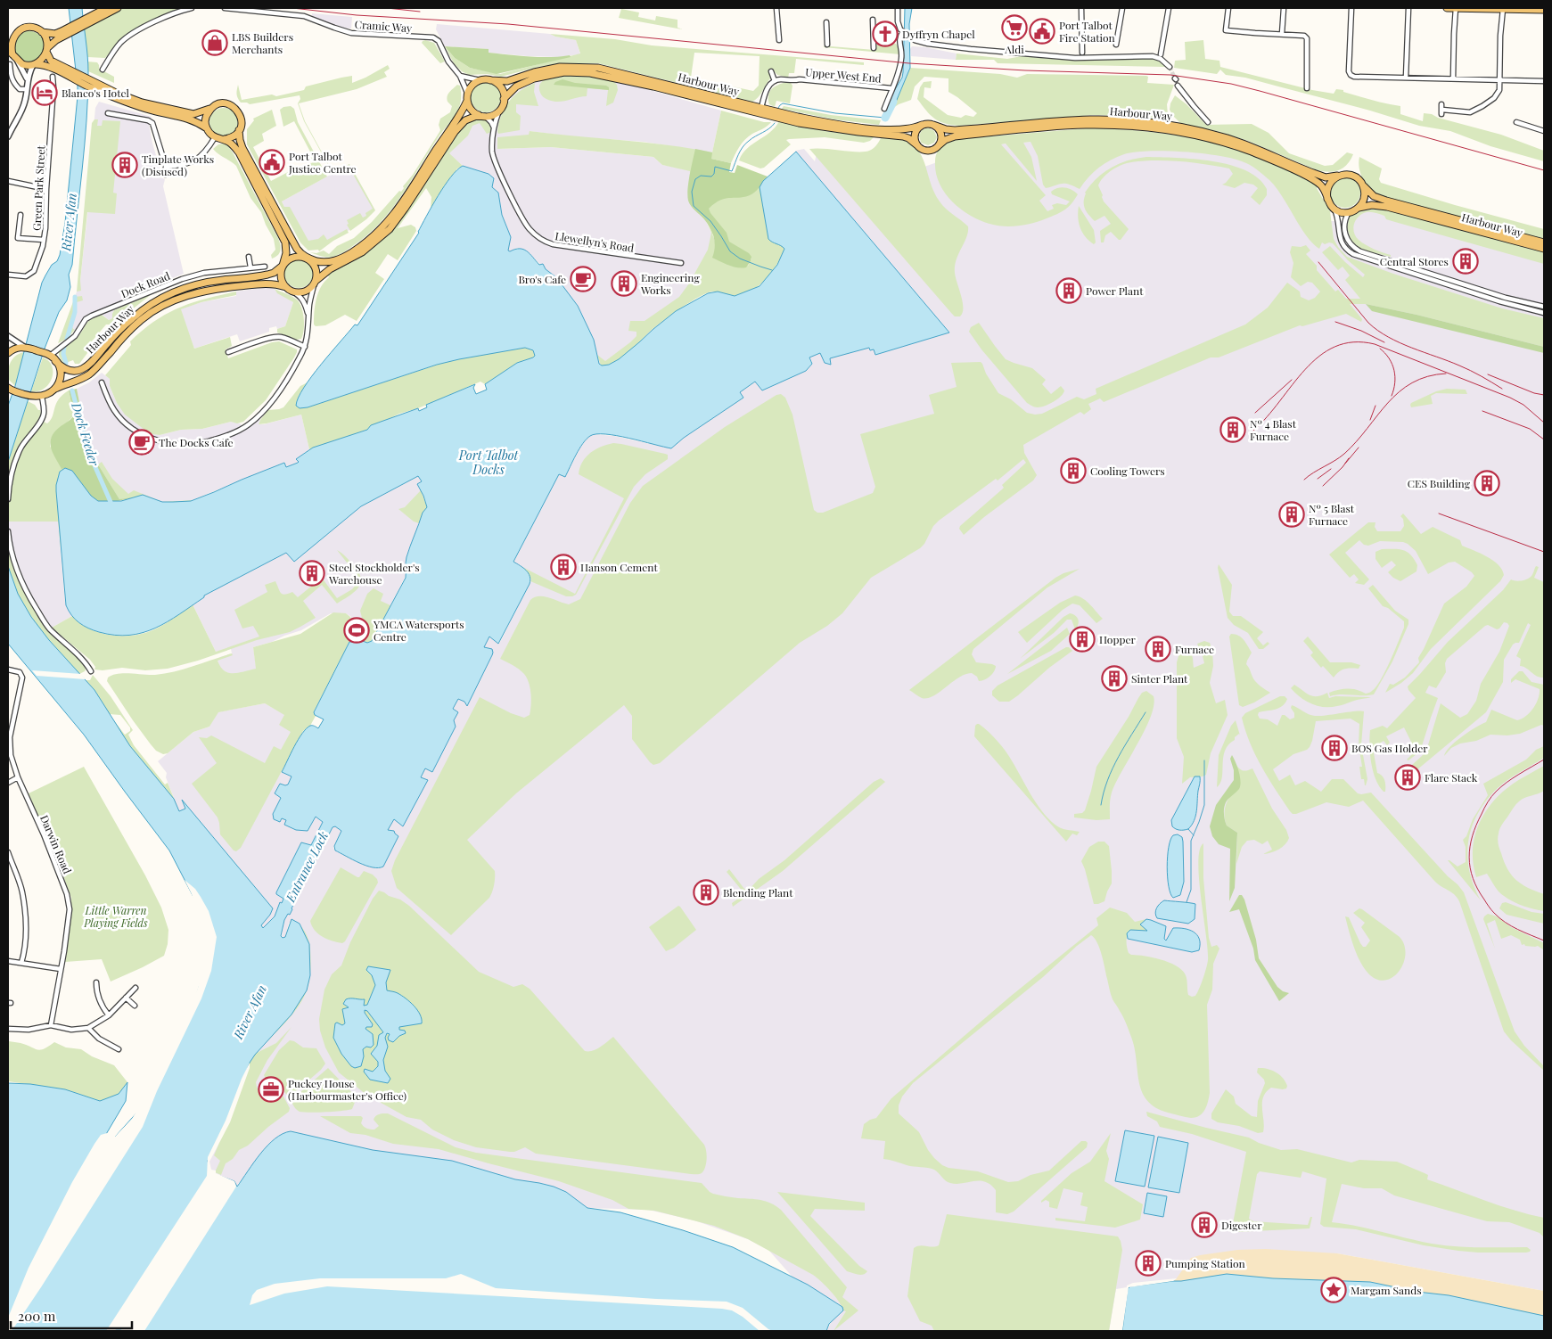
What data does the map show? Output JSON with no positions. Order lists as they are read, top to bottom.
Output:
{
  "streets": {
    "main road": ["Harbour Way"],
    "street": [
      "Cramic Way",
      "Upper West End",
      "Green Park Street",
      "Llewellyn's Road",
      "Dock Road",
      "Darwin Road"
    ]
  },
  "crossings": [
    ["Harbour Way", "Llewellyn's Road"],
    ["Harbour Way", "Dock Road"]
  ],
  "water": [
    "River Afan",
    "Dock Feeder",
    "Port Talbot Docks",
    "Entrance Lock"
  ],
  "parks": ["Little Warren Playing Fields"],
  "places": {
    "supermarket": ["Aldi"],
    "public building": ["Port Talbot Fire Station", "Port Talbot Justice Centre"],
    "church": ["Dyffryn Chapel"],
    "shop": ["LBS Builders Merchants"],
    "hotel": ["Blanco's Hotel"],
    "building": [
      "Tinplate Works (Disused)",
      "Central Stores",
      "Engineering Works",
      "Power Plant",
      "Nº 4 Blast Furnace",
      "Cooling Towers",
      "CES Building",
      "Nº 5 Blast Furnace",
      "Hanson Cement",
      "Steel Stockholder's Warehouse",
      "Hopper",
      "Furnace",
      "Sinter Plant",
      "BOS Gas Holder",
      "Flare Stack",
      "Blending Plant",
      "Digester",
      "Pumping Station"
    ],
    "cafe": ["Bro's Cafe", "The Docks Cafe"],
    "sports": ["YMCA Watersports Centre"],
    "office": ["Puckey House (Harbourmaster's Office)"],
    "place": ["Margam Sands"]
  },
  "scale_bar": "200 m"
}
